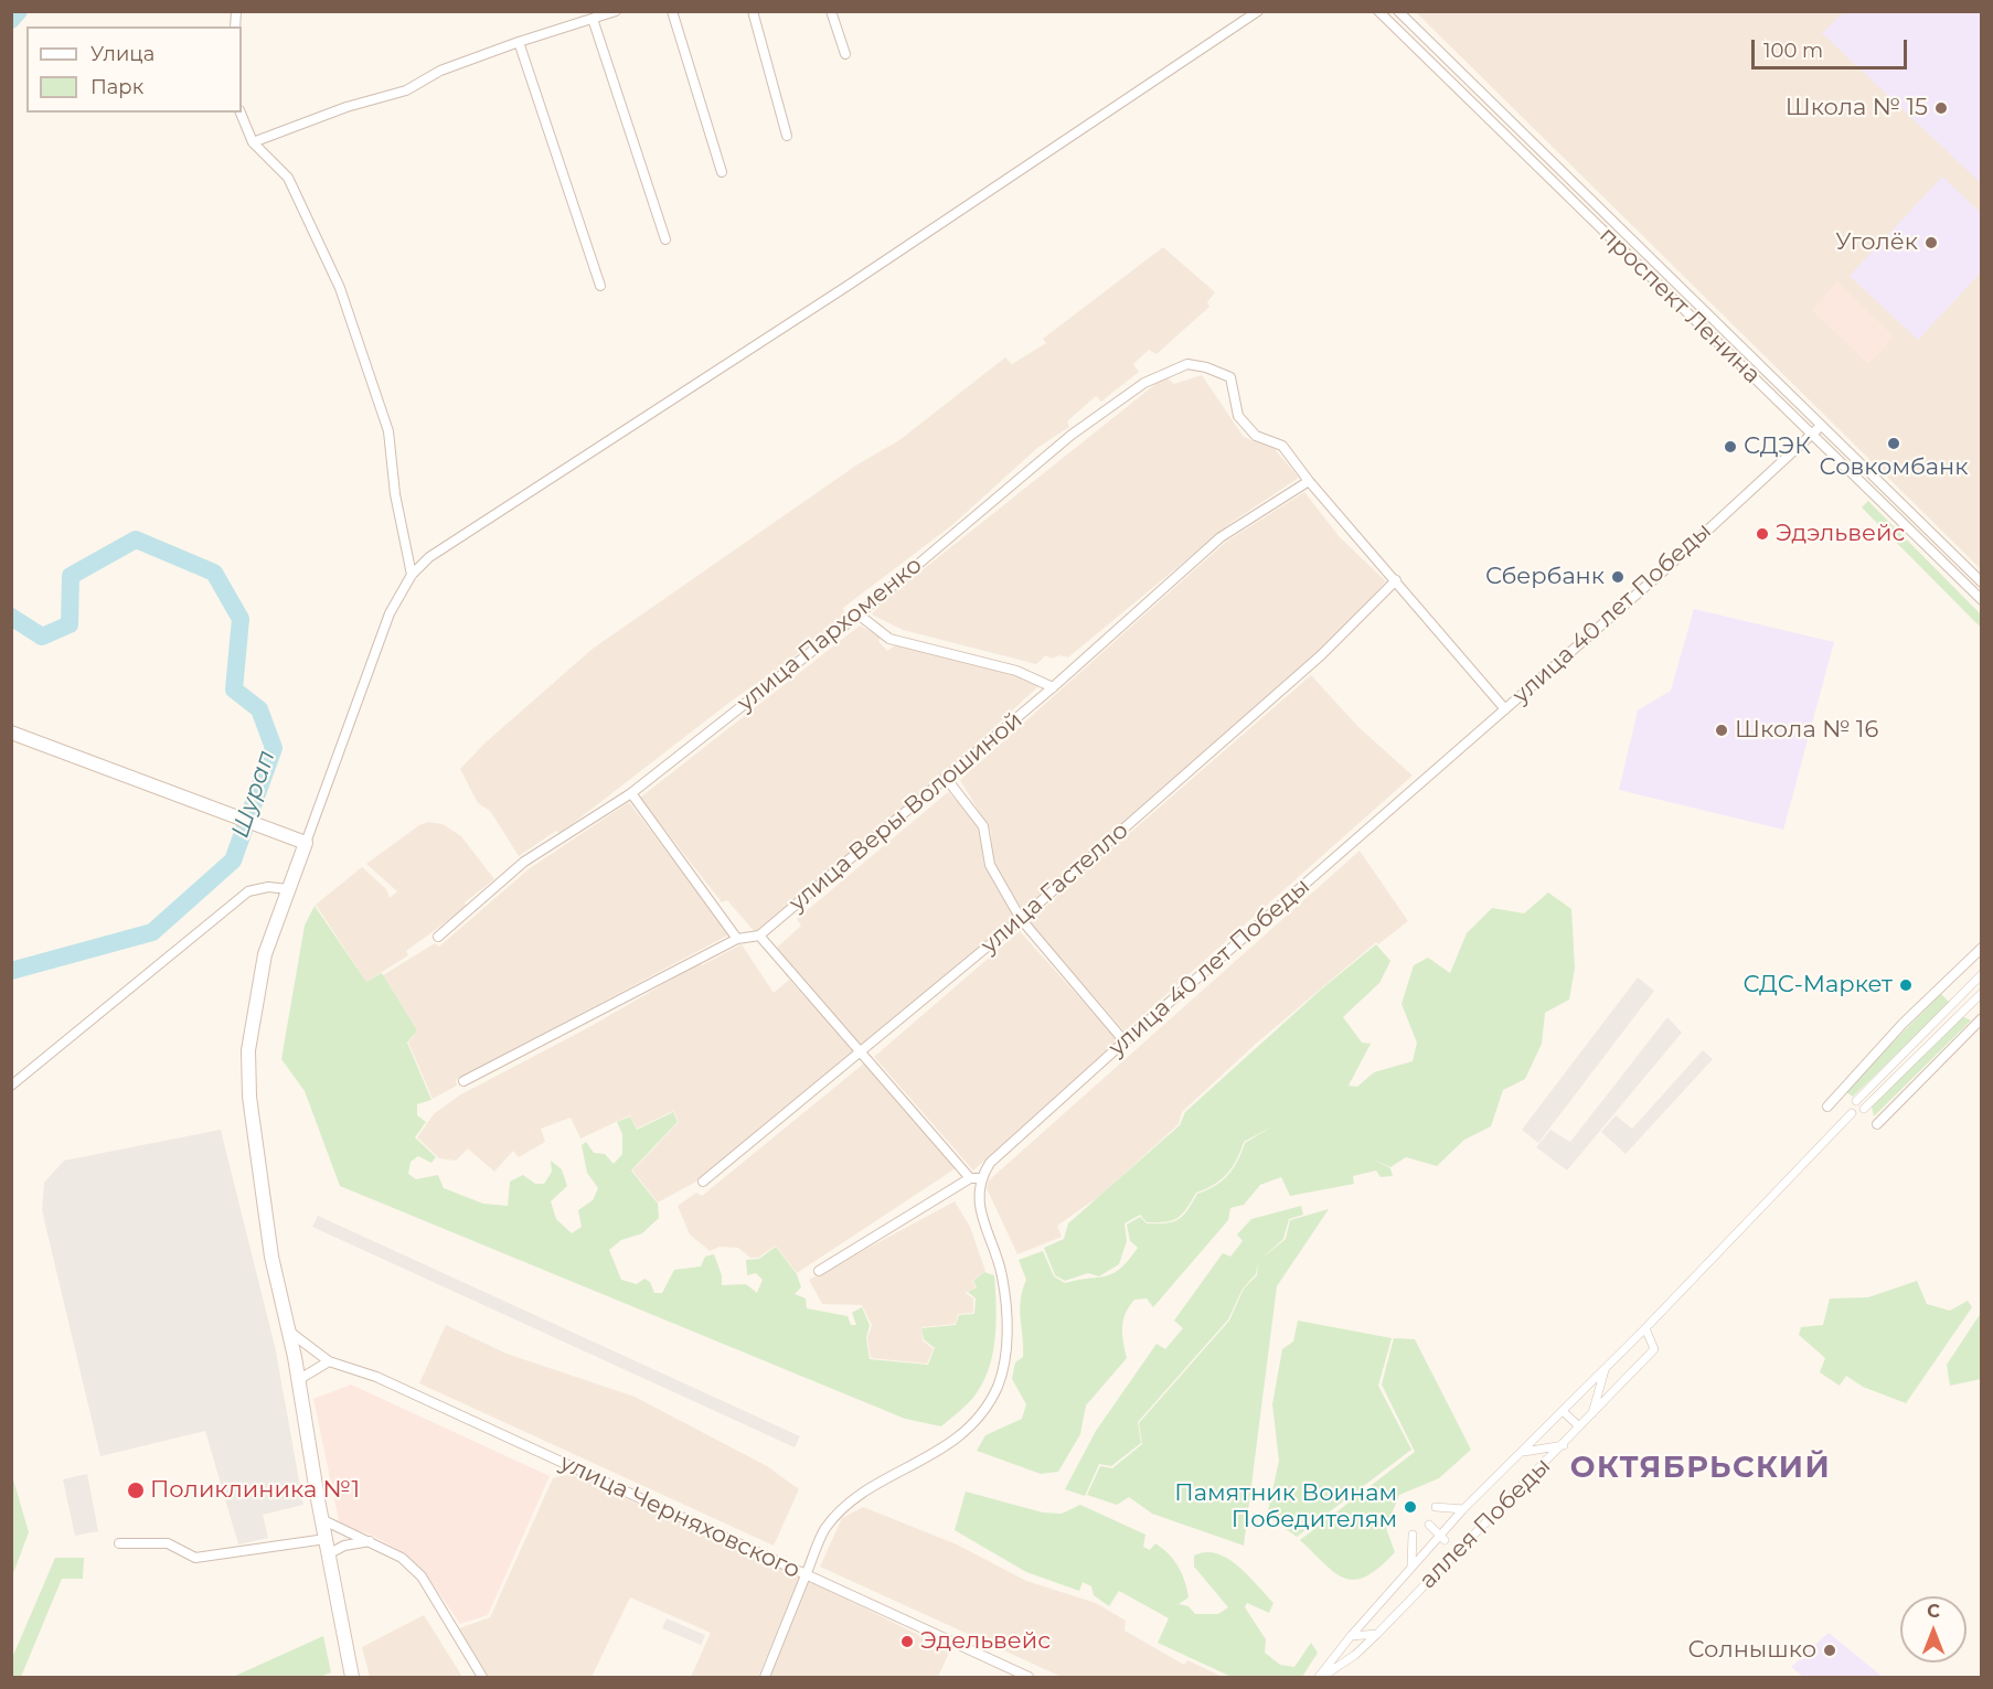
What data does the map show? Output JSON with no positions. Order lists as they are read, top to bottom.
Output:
{
  "streets": {
    "street": [
      "проспект Ленина",
      "улица 40 лет Победы",
      "улица Пархоменко",
      "улица Веры Волошиной",
      "улица Гастелло",
      "улица Черняховского",
      "аллея Победы"
    ]
  },
  "crossings": [
    ["проспект Ленина", "улица 40 лет Победы"],
    ["улица Пархоменко", "улица Веры Волошиной"]
  ],
  "districts": ["ОКТЯБРЬСКИЙ"],
  "water": ["Шурап"],
  "places": [
    "Школа № 15",
    "Уголёк",
    "Совкомбанк",
    "СДЭК",
    "Эдэльвейс",
    "Сбербанк",
    "Школа № 16",
    "СДС-Маркет",
    "Поликлиника №1",
    "Памятник Воинам Победителям",
    "Эдельвейс",
    "Солнышко"
  ],
  "legend": ["Улица", "Парк"],
  "scale_bar": "100 m",
  "north": "top"
}
